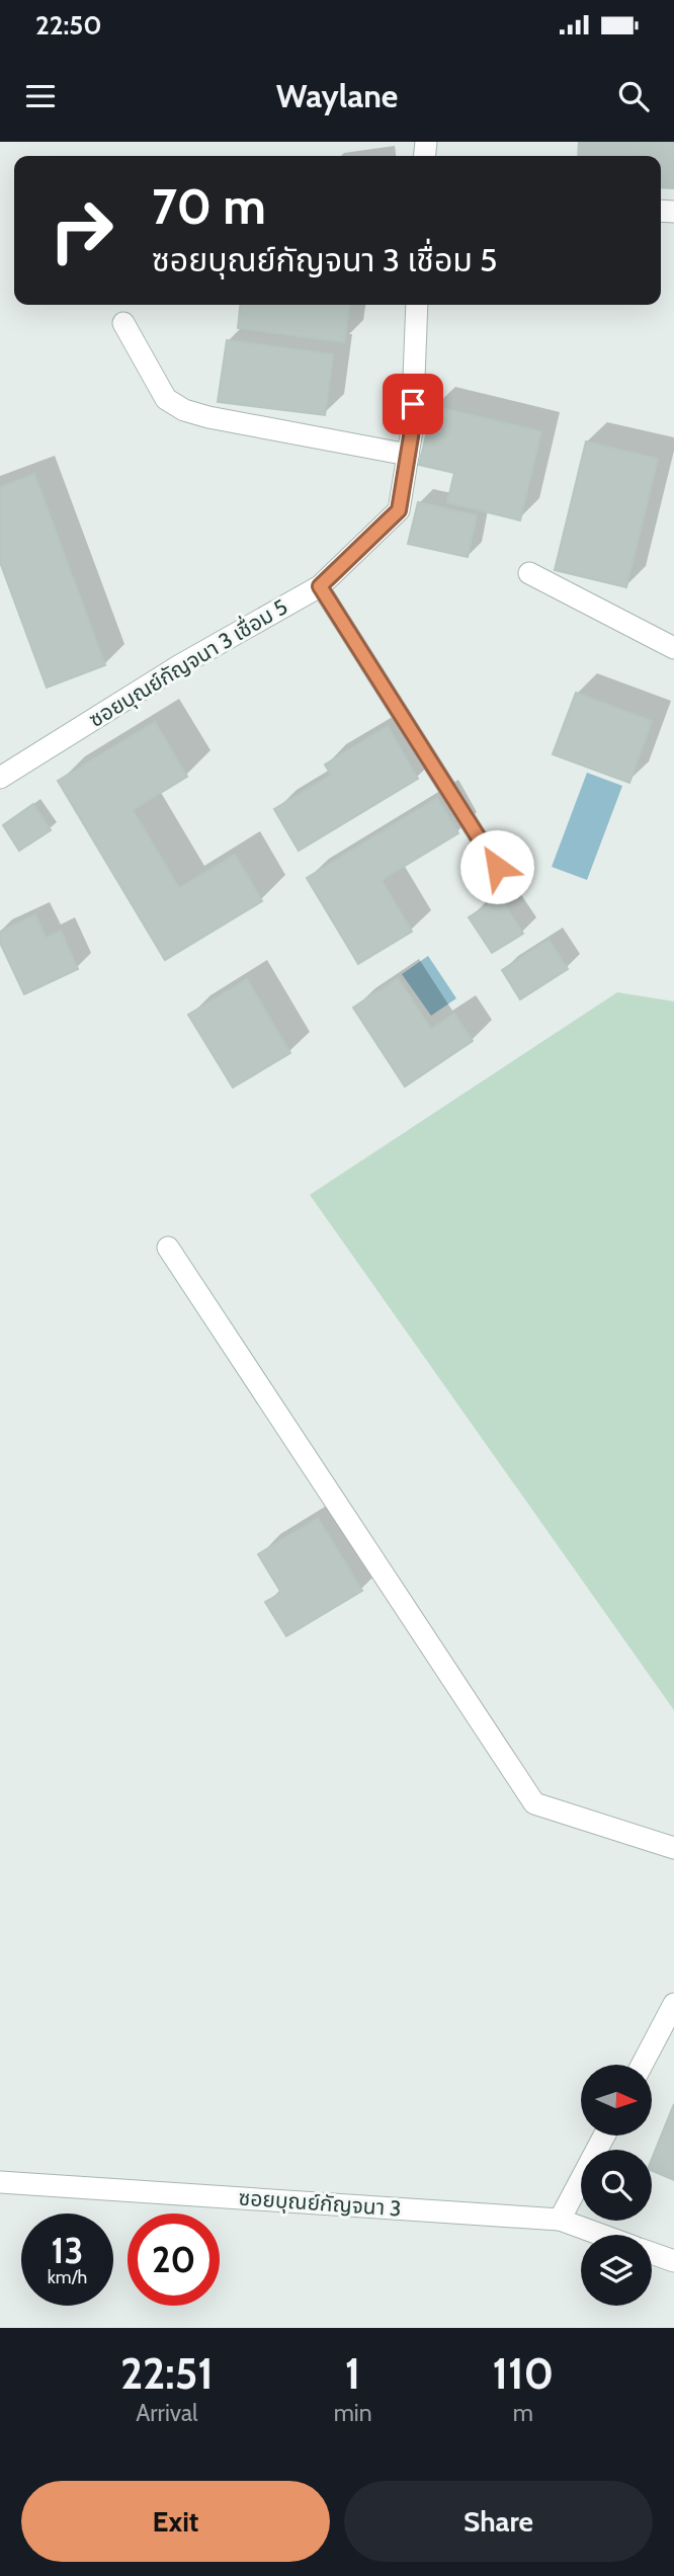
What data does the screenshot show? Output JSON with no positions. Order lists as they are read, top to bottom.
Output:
{
  "streets": {
    "street": ["ซอยบุณย์กัญจนา 3 เชื่อม 5", "ซอยบุณย์กัญจนา 3"]
  },
  "north": "right",
  "page": {
    "status": "22:50",
    "header": "Waylane",
    "turn": ["70 m", "ซอยบุณย์กัญจนา 3 เชื่อม 5"],
    "speed": "13 km/h",
    "limit": "20",
    "eta": [
      "22:51",
      "Arrival",
      "1",
      "min",
      "110",
      "m"
    ],
    "buttons": ["Exit", "Share"]
  }
}
